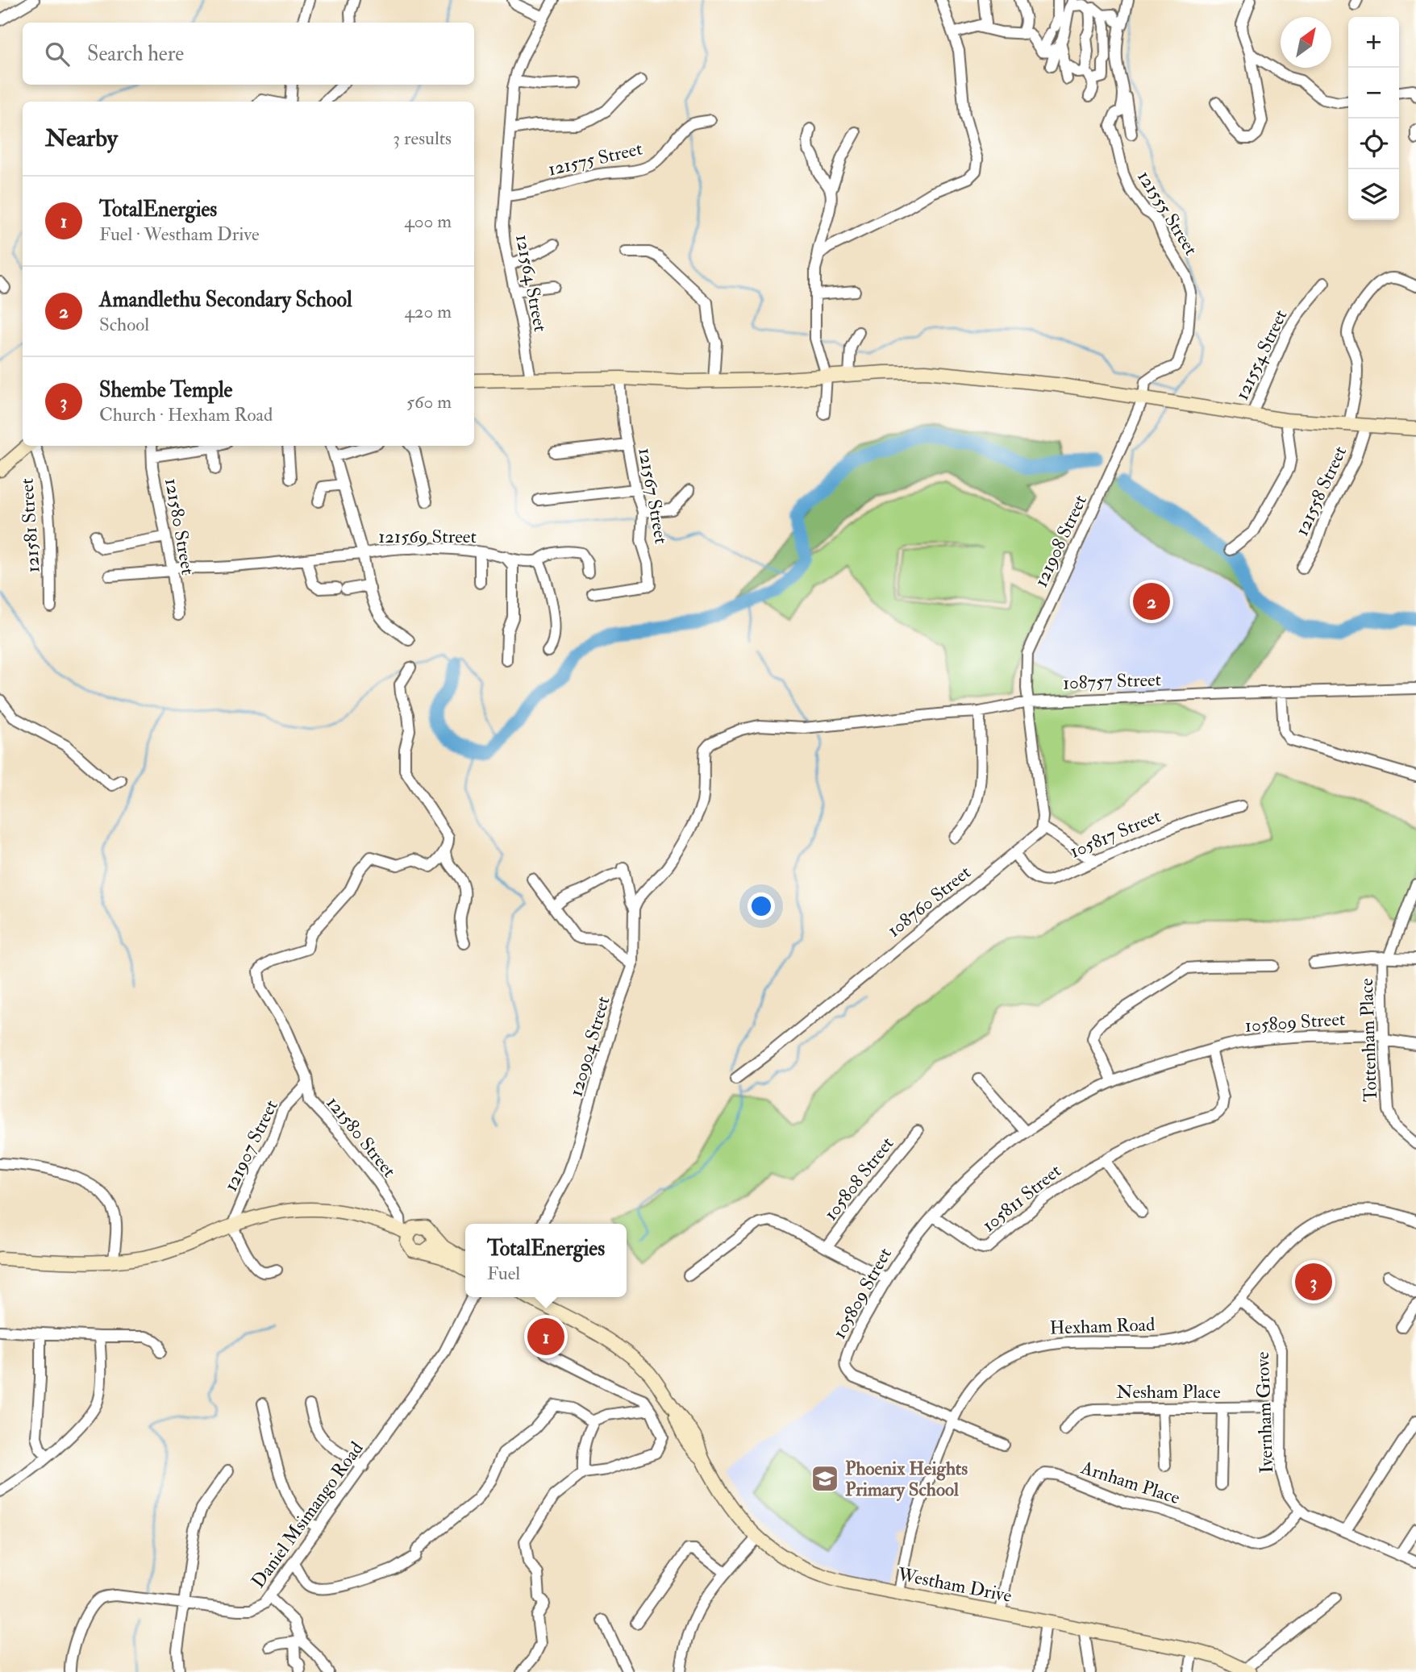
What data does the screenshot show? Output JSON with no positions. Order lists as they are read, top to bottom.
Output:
{
  "streets": {
    "street": [
      "121575 Street",
      "121555 Street",
      "121564 Street",
      "121554 Street",
      "121558 Street",
      "121567 Street",
      "121581 Street",
      "121580 Street",
      "121569 Street",
      "121908 Street",
      "108757 Street",
      "105817 Street",
      "108760 Street",
      "105809 Street",
      "Tottenham Place",
      "120904 Street",
      "121907 Street",
      "105808 Street",
      "105811 Street",
      "Hexham Road",
      "Nesham Place",
      "Ivernham Grove",
      "Arnham Place",
      "Daniel Msimango Road",
      "Westham Drive"
    ]
  },
  "crossings": [
    ["121575 Street", "121564 Street"],
    ["121555 Street", "121908 Street"],
    ["121580 Street", "121907 Street"],
    ["121908 Street", "108757 Street"],
    ["108757 Street", "120904 Street"],
    ["105817 Street", "108760 Street"],
    ["105809 Street", "Tottenham Place"],
    ["105809 Street", "105811 Street"],
    ["105809 Street", "Hexham Road"],
    ["Hexham Road", "Ivernham Grove"],
    ["Hexham Road", "Westham Drive"],
    ["Nesham Place", "Ivernham Grove"],
    ["Ivernham Grove", "Arnham Place"],
    ["Arnham Place", "Westham Drive"]
  ],
  "places": {
    "school or university": ["Phoenix Heights Primary School"]
  },
  "north": "top right",
  "page": {
    "map_buttons": ["+", "−"],
    "search": "Search here",
    "heading": ["Nearby", "3 results"],
    "list": [
      {
        "mark": "1",
        "name": "TotalEnergies",
        "note": "Fuel · Westham Drive",
        "value": "400 m"
      },
      {
        "mark": "2",
        "name": "Amandlethu Secondary School",
        "note": "School",
        "value": "420 m"
      },
      {
        "mark": "3",
        "name": "Shembe Temple",
        "note": "Church · Hexham Road",
        "value": "560 m"
      }
    ],
    "pins": ["2", "3", "1"],
    "popup": ["TotalEnergies", "Fuel"]
  }
}
